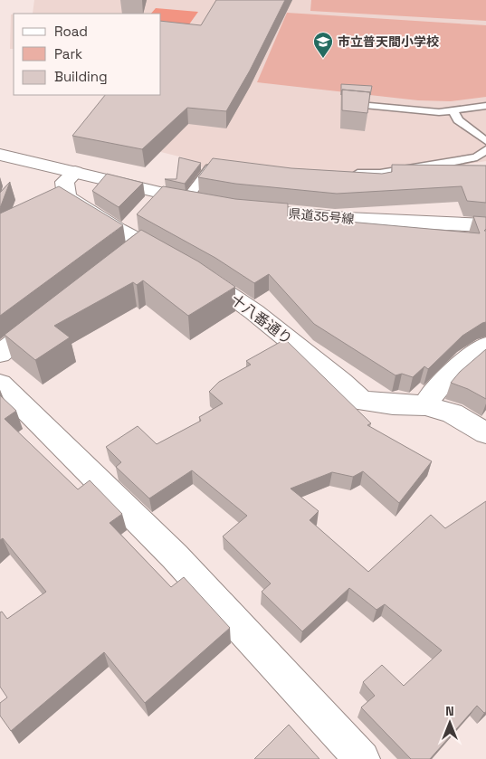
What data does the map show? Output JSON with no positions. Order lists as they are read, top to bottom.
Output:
{
  "streets": {
    "street": ["県道35号線", "十八番通り"]
  },
  "places": {
    "school or university": ["市立普天間小学校"]
  },
  "legend": ["Road", "Park", "Building"],
  "north": "top"
}
